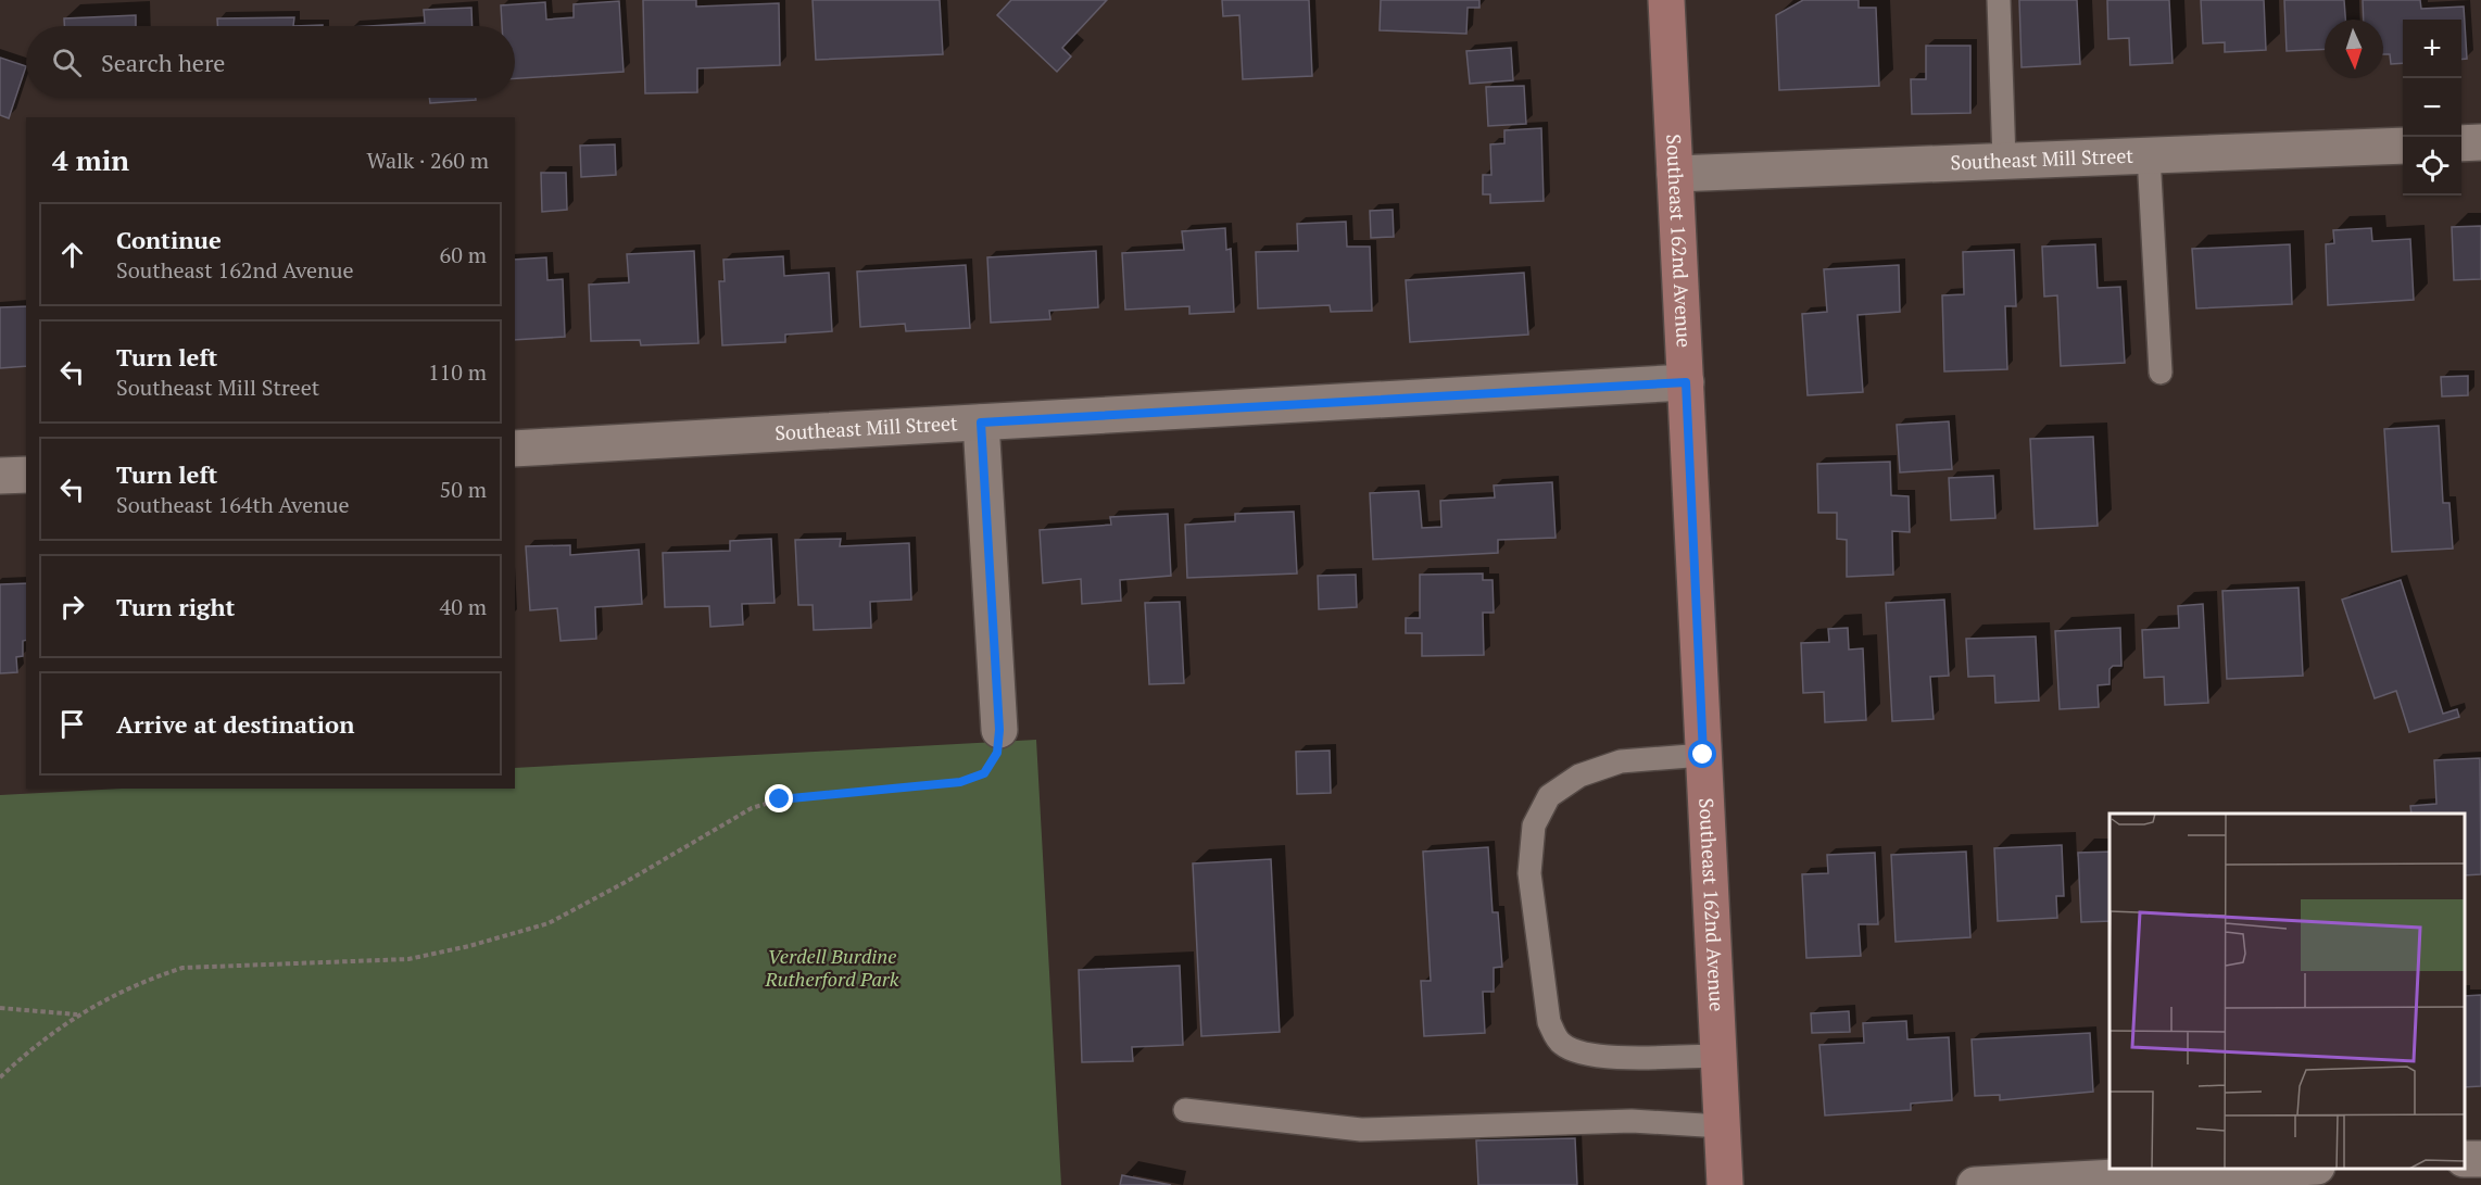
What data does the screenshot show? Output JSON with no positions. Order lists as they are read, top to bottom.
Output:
{
  "streets": {
    "main road": ["Southeast 162nd Avenue"],
    "street": ["Southeast Mill Street"]
  },
  "crossings": [
    ["Southeast Mill Street", "Southeast 162nd Avenue"]
  ],
  "parks": ["Verdell Burdine Rutherford Park"],
  "north": "bottom",
  "page": {
    "map_buttons": ["+", "−"],
    "search": "Search here",
    "heading": ["4 min", "Walk · 260 m"],
    "list": [
      ["Continue", "Southeast 162nd Avenue", "60 m"],
      ["Turn left", "Southeast Mill Street", "110 m"],
      ["Turn left", "Southeast 164th Avenue", "50 m"],
      ["Turn right", "40 m"],
      "Arrive at destination"
    ]
  }
}
